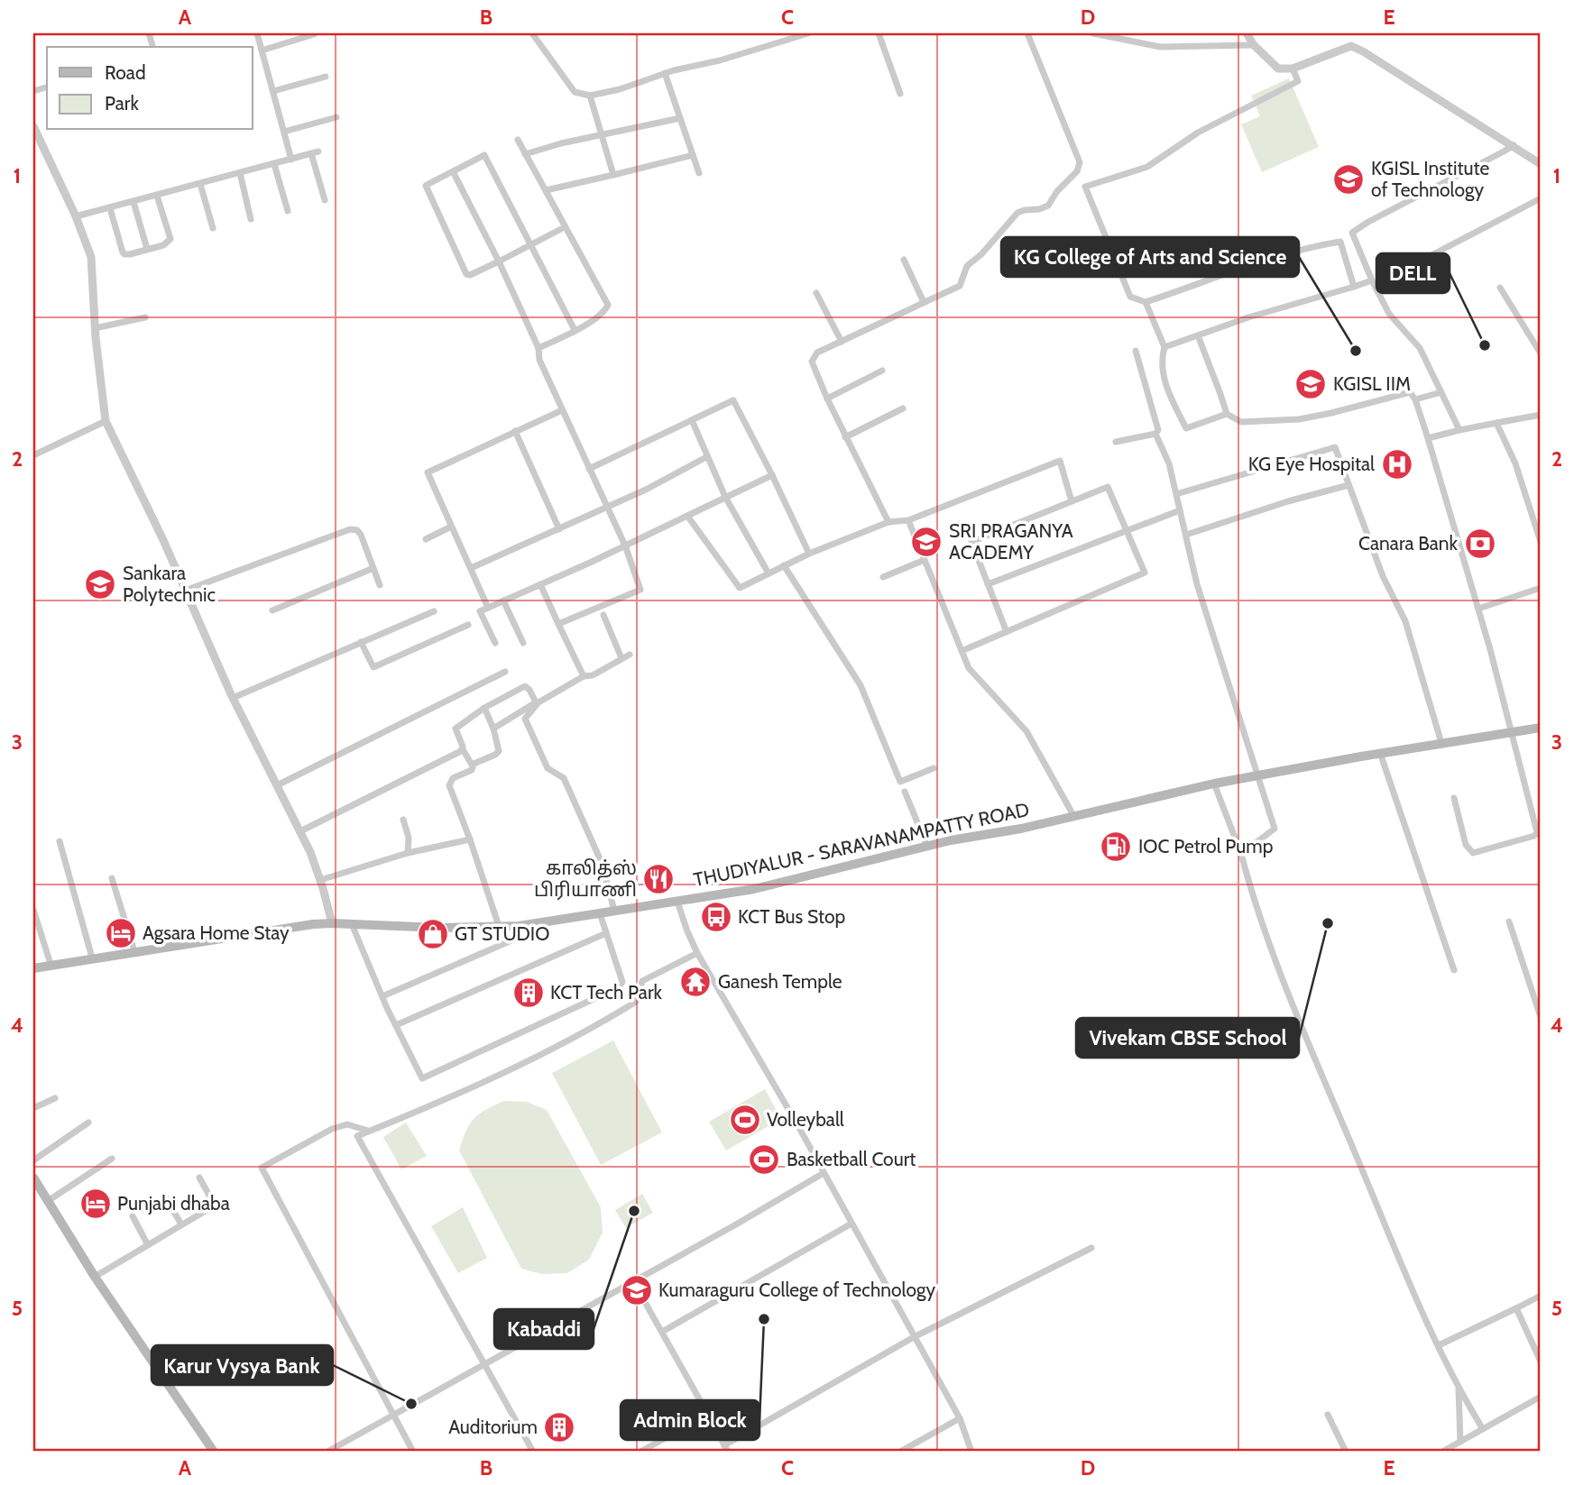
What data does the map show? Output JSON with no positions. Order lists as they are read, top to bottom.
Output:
{
  "streets": {
    "main road": ["THUDIYALUR - SARAVANAMPATTY ROAD"]
  },
  "places": {
    "school or university": [
      "KGISL Institute of Technology",
      "KGISL IIM",
      "SRI PRAGANYA ACADEMY",
      "Sankara Polytechnic",
      "Kumaraguru College of Technology"
    ],
    "other": [
      "DELL",
      "KG College of Arts and Science",
      "Vivekam CBSE School",
      "Kabaddi",
      "Admin Block",
      "Karur Vysya Bank"
    ],
    "hospital": ["KG Eye Hospital"],
    "bank": ["Canara Bank"],
    "fuel station": ["IOC Petrol Pump"],
    "restaurant": ["காலித்ஸ் பிரியாணி"],
    "bus stop": ["KCT Bus Stop"],
    "hotel": ["Agsara Home Stay", "Punjabi dhaba"],
    "shop": ["GT STUDIO"],
    "temple": ["Ganesh Temple"],
    "building": ["KCT Tech Park", "Auditorium"],
    "sports": ["Volleyball", "Basketball Court"]
  },
  "legend": ["Road", "Park"],
  "grid": {
    "columns": [
      "A",
      "B",
      "C",
      "D",
      "E"
    ],
    "rows": [
      "1",
      "2",
      "3",
      "4",
      "5"
    ]
  }
}
